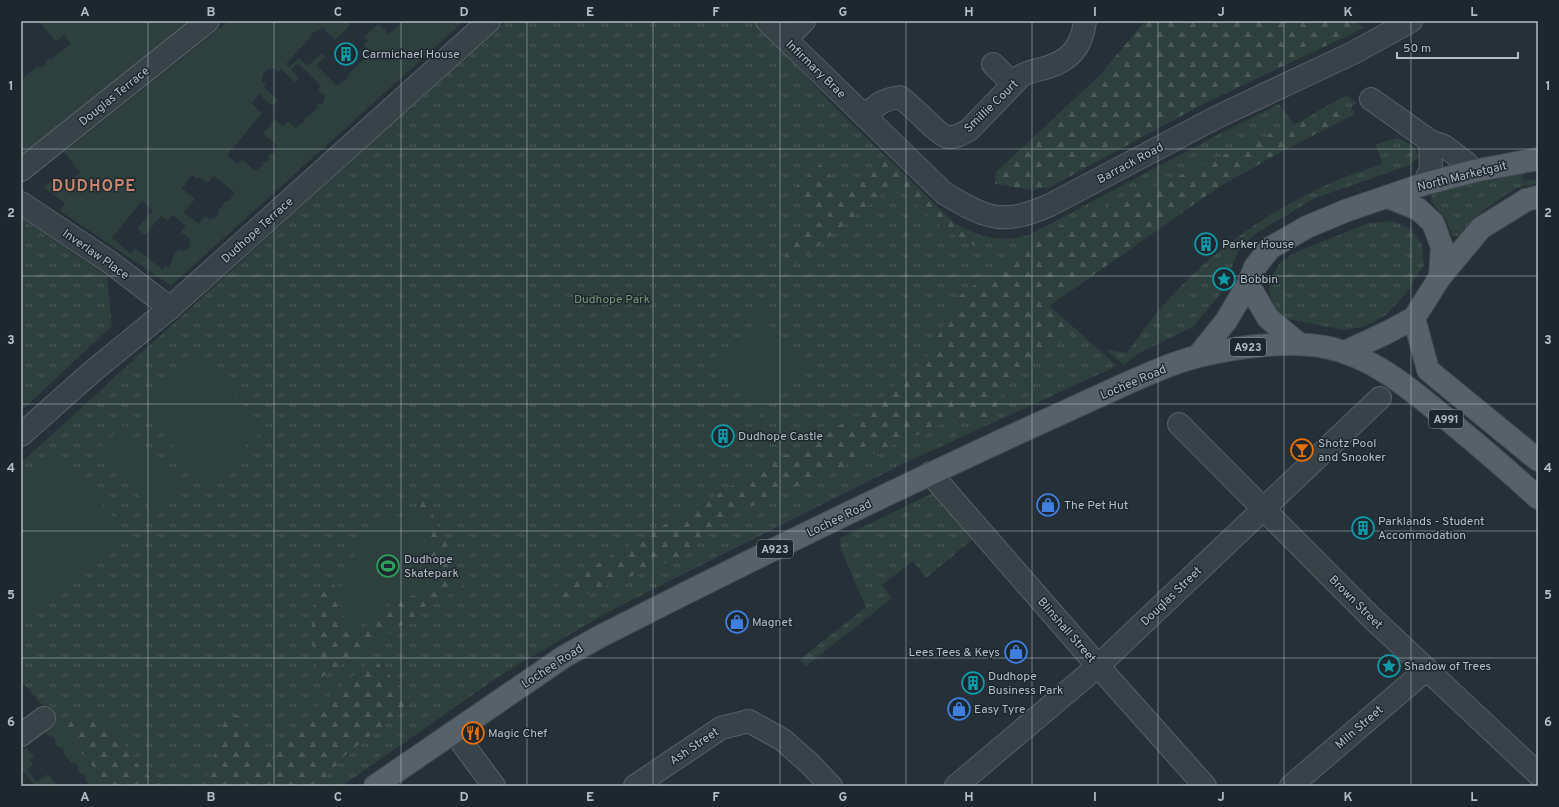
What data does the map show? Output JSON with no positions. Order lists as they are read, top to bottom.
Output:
{
  "streets": {
    "main road": [
      "North Marketgait",
      "A923",
      "Lochee Road",
      "A991"
    ],
    "street": [
      "Infirmary Brae",
      "Douglas Terrace",
      "Smillie Court",
      "Barrack Road",
      "Dudhope Terrace",
      "Inverlaw Place",
      "Douglas Street",
      "Brown Street",
      "Blinshall Street",
      "Miln Street",
      "Ash Street"
    ]
  },
  "crossings": [
    ["Infirmary Brae", "Smillie Court"],
    ["Infirmary Brae", "Barrack Road"],
    ["Smillie Court", "Barrack Road"],
    ["North Marketgait", "A923"],
    ["Dudhope Terrace", "Inverlaw Place"],
    ["A923", "Lochee Road"],
    ["Lochee Road", "A991"],
    ["Lochee Road", "Blinshall Street"],
    ["Douglas Street", "Brown Street"],
    ["Douglas Street", "Blinshall Street"],
    ["Brown Street", "Miln Street"]
  ],
  "districts": ["DUDHOPE"],
  "parks": ["Dudhope Park"],
  "places": {
    "building": [
      "Carmichael House",
      "Parker House",
      "Dudhope Castle",
      "Parklands - Student Accommodation",
      "Dudhope Business Park"
    ],
    "place": ["Bobbin", "Shadow of Trees"],
    "bar": ["Shotz Pool and Snooker"],
    "shop": [
      "The Pet Hut",
      "Magnet",
      "Lees Tees & Keys",
      "Easy Tyre"
    ],
    "sports": ["Dudhope Skatepark"],
    "restaurant": ["Magic Chef"]
  },
  "scale_bar": "50 m",
  "grid": {
    "columns": [
      "A",
      "B",
      "C",
      "D",
      "E",
      "F",
      "G",
      "H",
      "I",
      "J",
      "K",
      "L"
    ],
    "rows": [
      "1",
      "2",
      "3",
      "4",
      "5",
      "6"
    ]
  }
}
